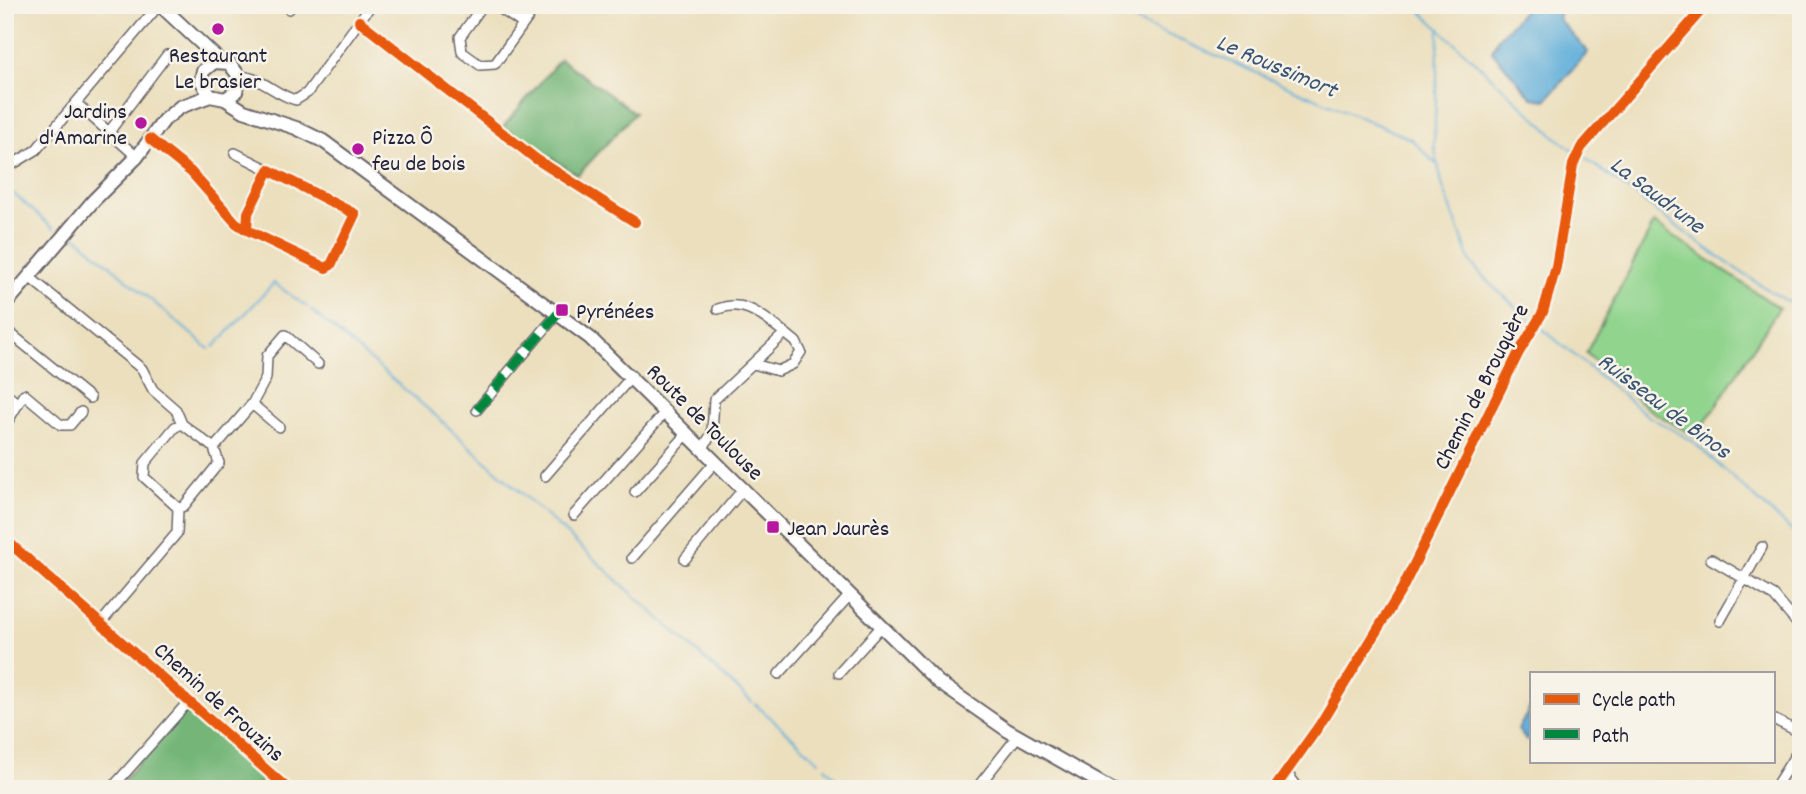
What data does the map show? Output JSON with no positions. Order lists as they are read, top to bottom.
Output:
{
  "streets": {
    "main road": ["Route de Toulouse"],
    "street": ["Chemin de Brouquère", "Chemin de Frouzins"]
  },
  "water": ["Le Roussimort", "La Saudrune", "Ruisseau de Binos"],
  "places": {
    "other": ["Restaurant Le brasier", "Jardins d'Amarine", "Pizza Ô feu de bois"],
    "transit": ["Pyrénées", "Jean Jaurès"]
  },
  "legend": ["Cycle path", "Path"]
}
